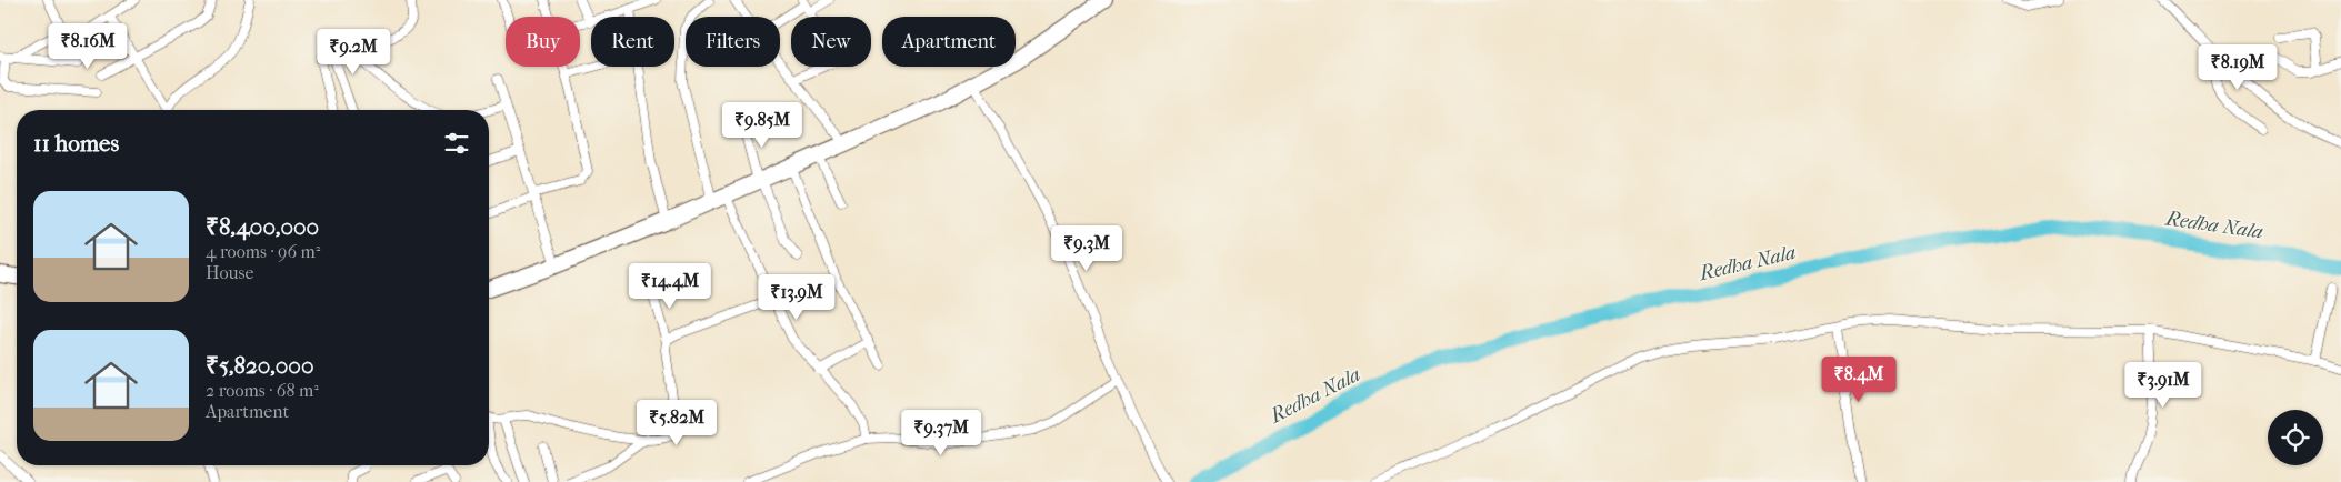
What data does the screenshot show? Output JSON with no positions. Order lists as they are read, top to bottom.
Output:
{
  "water": ["Redha Nala"],
  "page": {
    "chip": [
      "Buy",
      "Rent",
      "Filters",
      "New",
      "Apartment"
    ],
    "price": [
      "₹8.16M",
      "₹9.2M",
      "₹8.19M",
      "₹9.85M",
      "₹9.3M",
      "₹14.4M",
      "₹13.9M",
      "₹8.4M",
      "₹3.91M",
      "₹5.82M",
      "₹9.37M"
    ],
    "heading": "11 homes",
    "list": [
      {
        "name": "₹8,400,000",
        "note": "4 rooms · 96 m² · House"
      },
      {
        "name": "₹5,820,000",
        "note": "2 rooms · 68 m² · Apartment"
      }
    ]
  }
}
